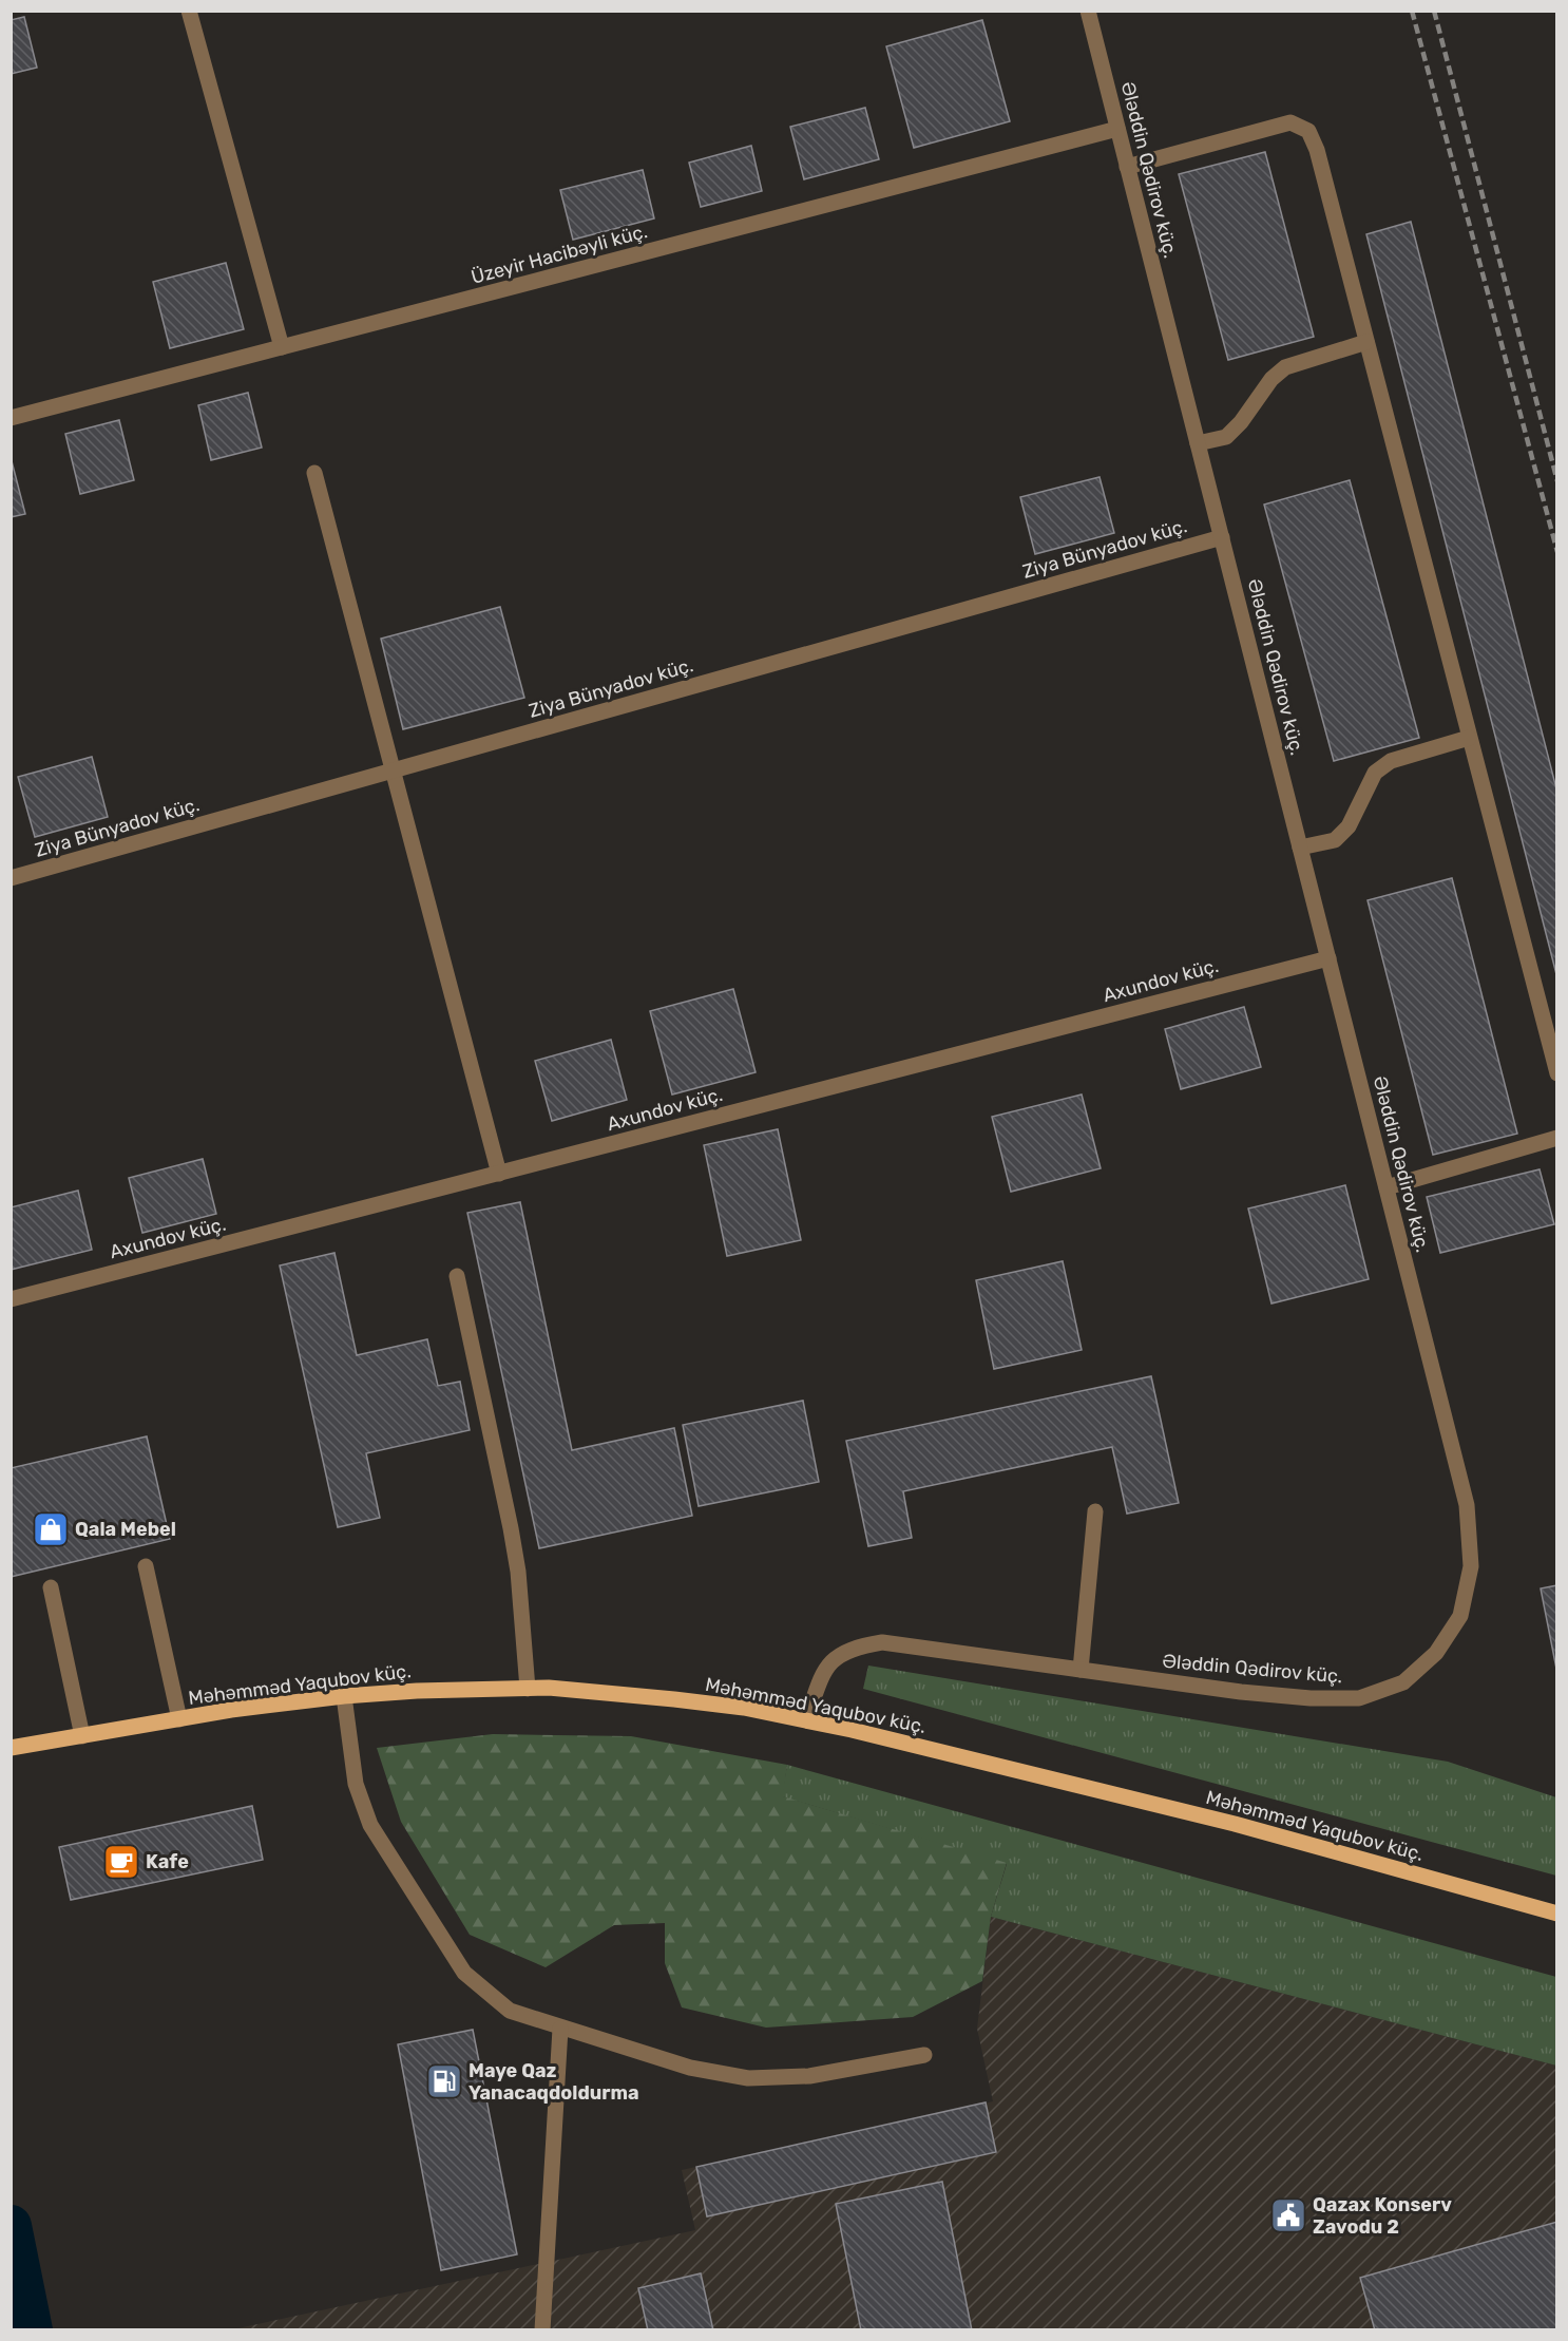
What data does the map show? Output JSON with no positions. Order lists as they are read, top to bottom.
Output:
{
  "streets": {
    "main road": ["Məhəmməd Yaqubov küç."],
    "street": [
      "Ələddin Qədirov küç.",
      "Üzeyir Hacibəyli küç.",
      "Ziya Bünyadov küç.",
      "Axundov küç."
    ]
  },
  "crossings": [
    ["Ələddin Qədirov küç.", "Üzeyir Hacibəyli küç."],
    ["Ələddin Qədirov küç.", "Ziya Bünyadov küç."],
    ["Ələddin Qədirov küç.", "Axundov küç."],
    ["Ələddin Qədirov küç.", "Məhəmməd Yaqubov küç."]
  ],
  "places": {
    "shop": ["Qala Mebel"],
    "cafe": ["Kafe"],
    "fuel station": ["Maye Qaz Yanacaqdoldurma"],
    "public building": ["Qazax Konserv Zavodu 2"]
  }
}
